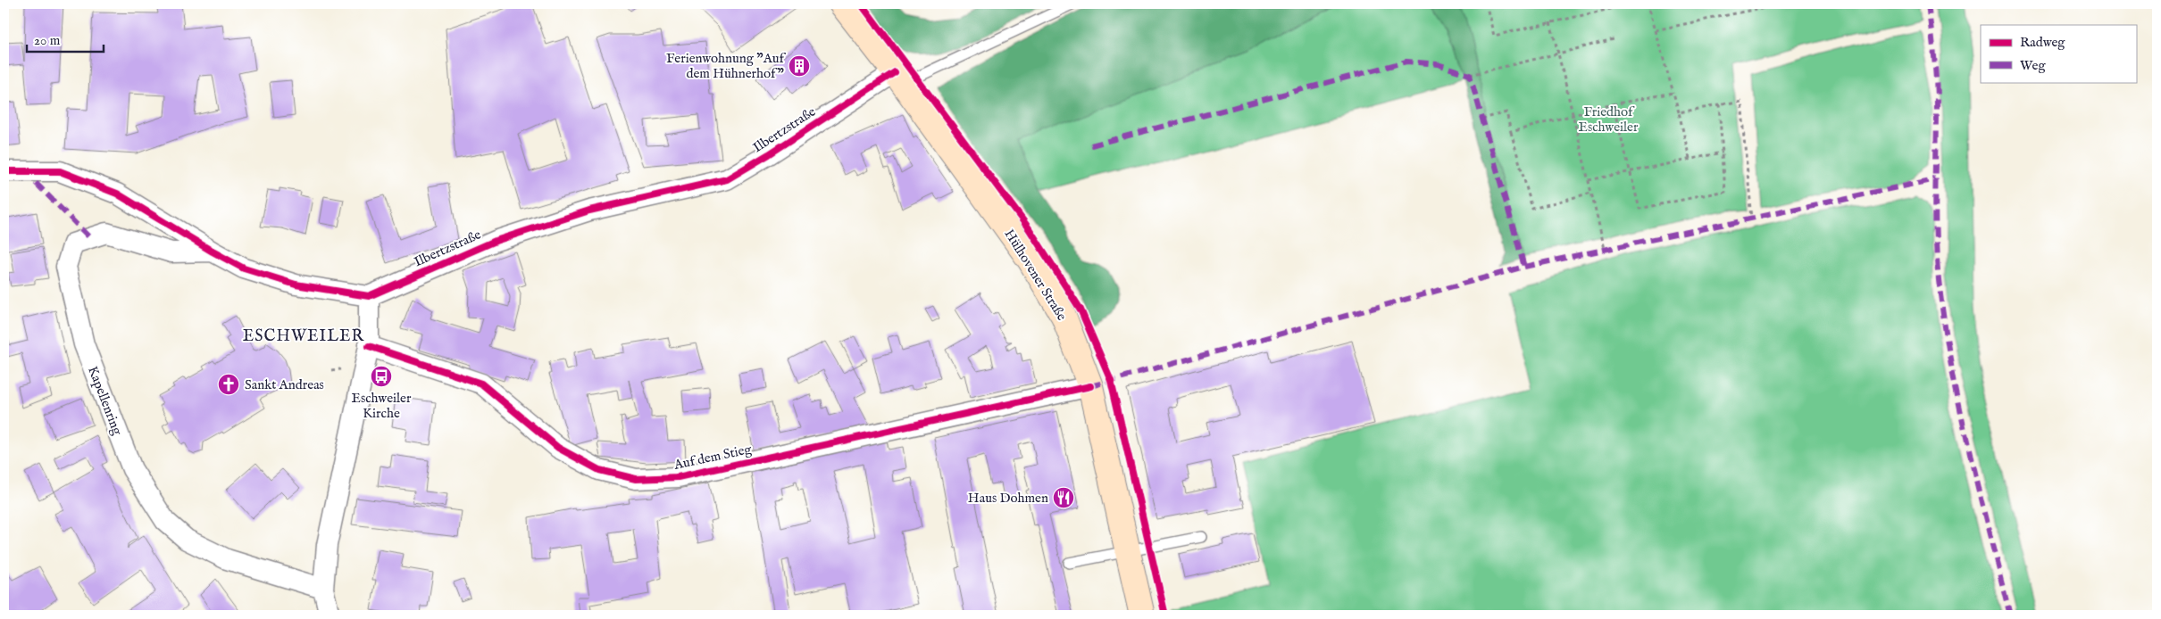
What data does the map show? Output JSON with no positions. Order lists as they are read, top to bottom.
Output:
{
  "streets": {
    "main road": ["Hülhovener Straße"],
    "street": ["Ilbertzstraße", "Kapellenring", "Auf dem Stieg"]
  },
  "crossings": [
    ["Ilbertzstraße", "Hülhovener Straße"],
    ["Hülhovener Straße", "Auf dem Stieg"]
  ],
  "districts": ["ESCHWEILER"],
  "parks": ["Friedhof Eschweiler"],
  "places": {
    "building": ["Ferienwohnung \"Auf dem Hühnerhof\""],
    "bus stop": ["Eschweiler Kirche"],
    "church": ["Sankt Andreas"],
    "restaurant": ["Haus Dohmen"]
  },
  "legend": ["Radweg", "Weg"],
  "scale_bar": "20 m"
}
